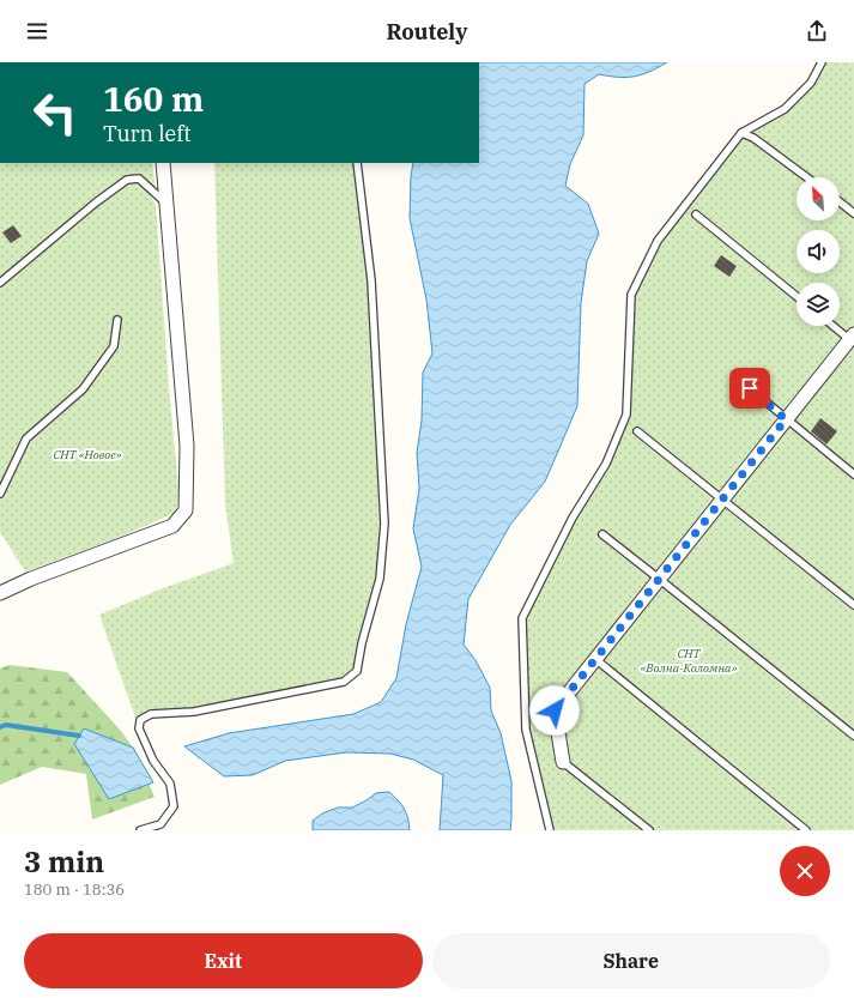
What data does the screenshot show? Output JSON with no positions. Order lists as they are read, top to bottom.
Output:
{
  "parks": ["СНТ «Новое»", "СНТ «Волна-Коломна»"],
  "north": "top left",
  "page": {
    "header": "Routely",
    "turn": ["160 m", "Turn left"],
    "heading": ["3 min", "180 m · 18:36"],
    "buttons": ["Exit", "Share"]
  }
}
